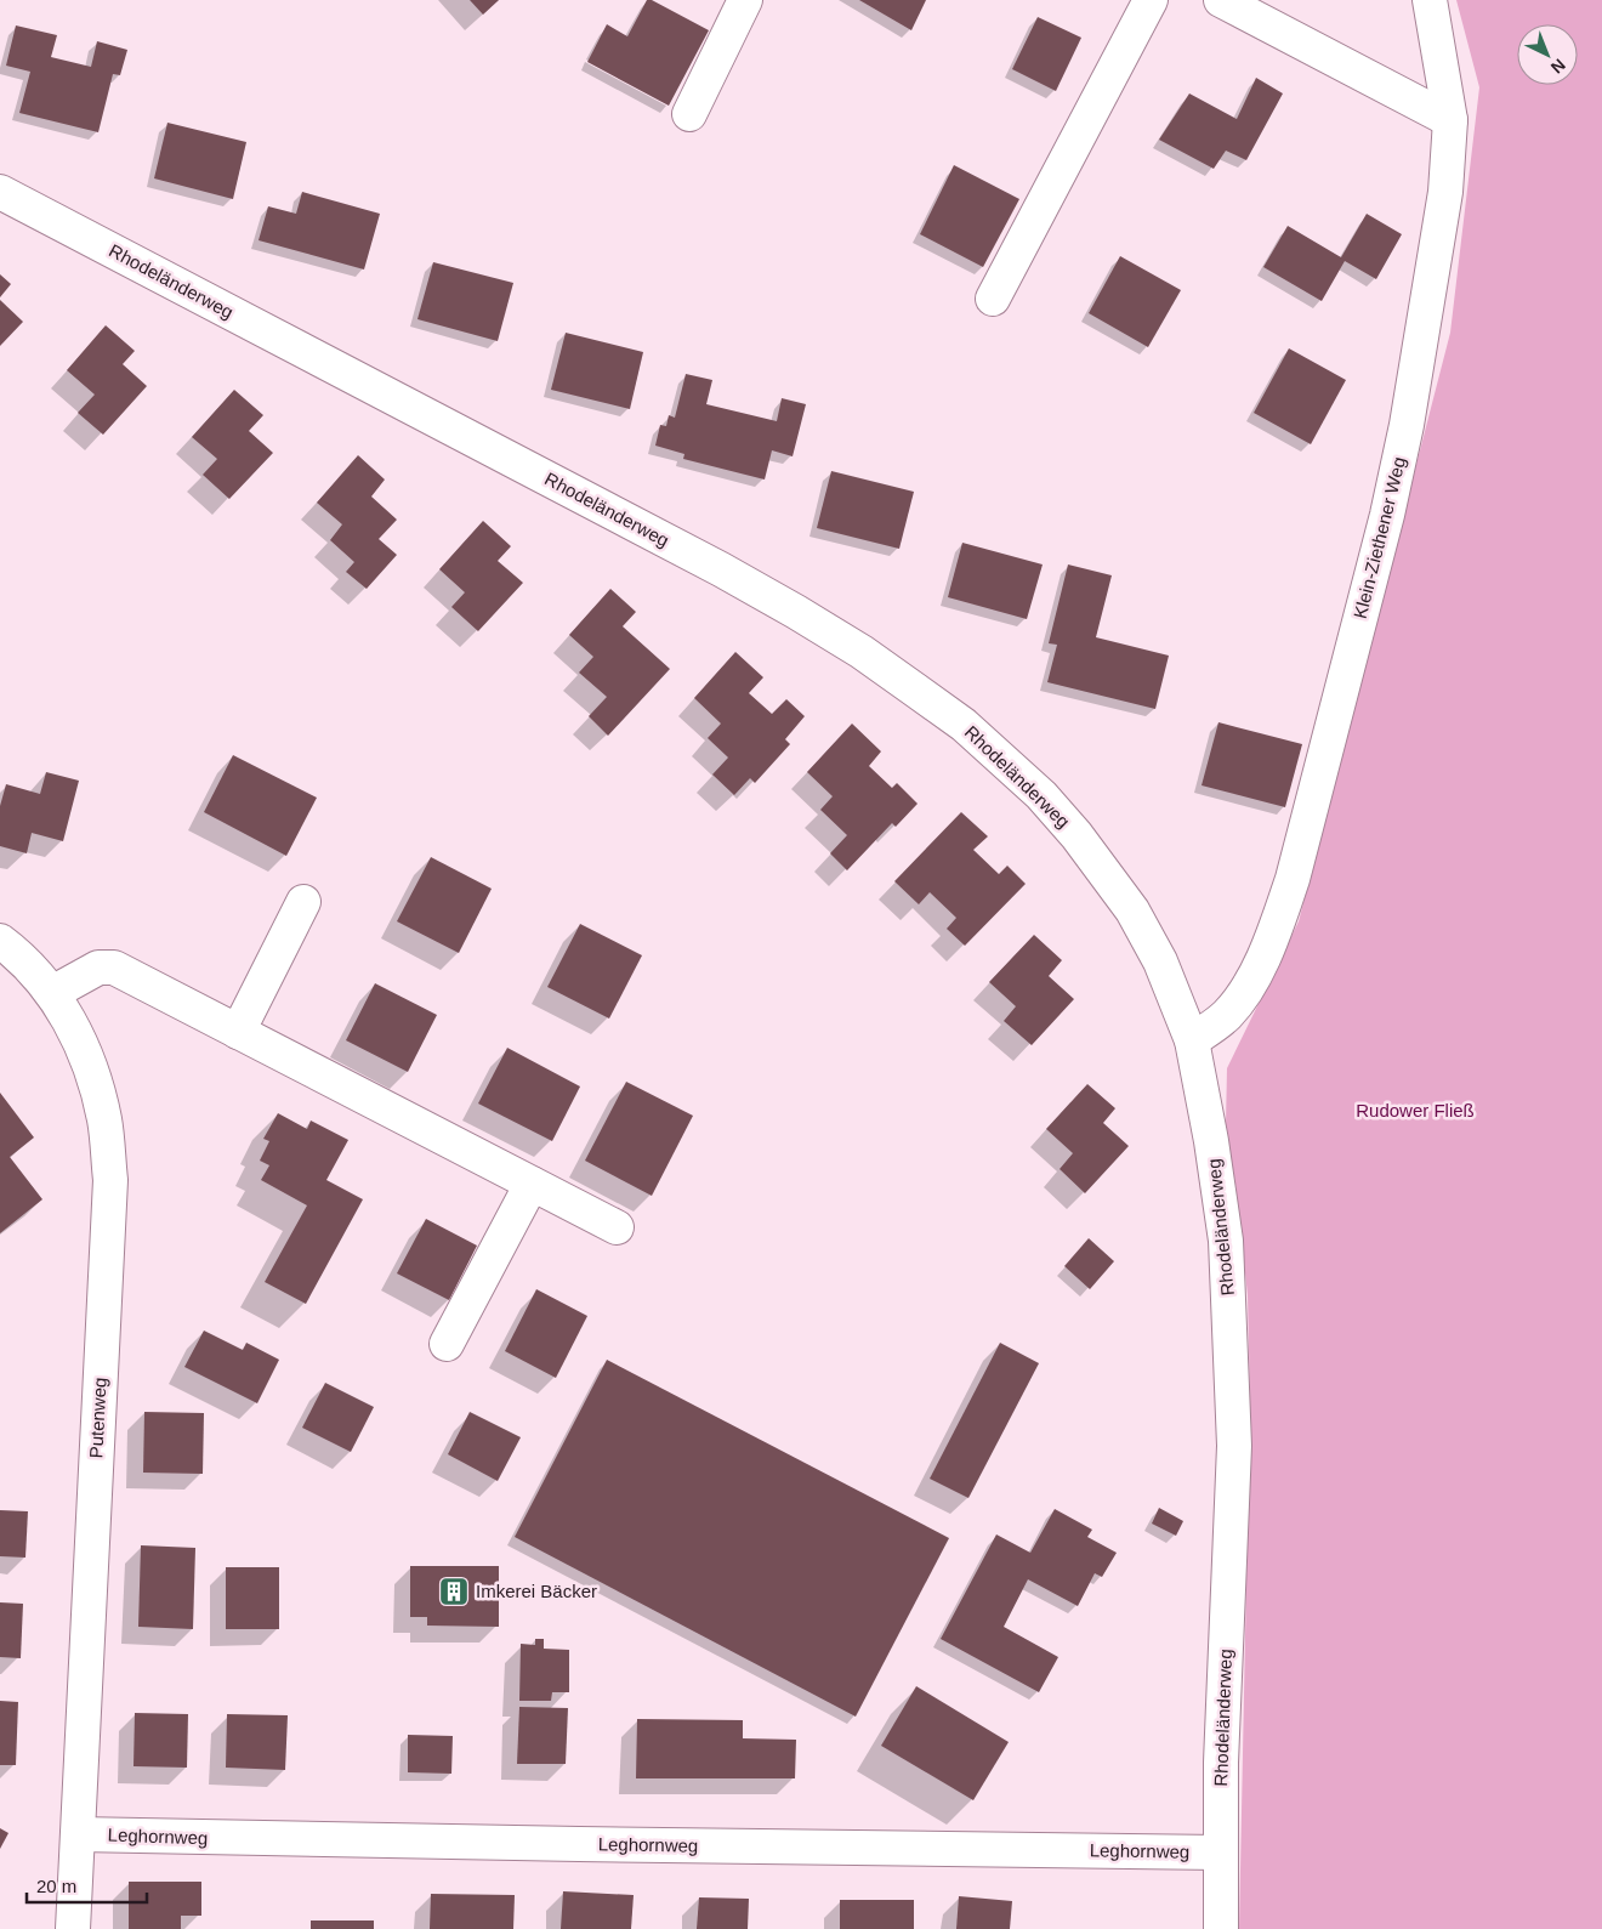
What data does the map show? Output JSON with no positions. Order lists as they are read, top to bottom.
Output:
{
  "streets": {
    "street": [
      "Rhodeländerweg",
      "Klein-Ziethener Weg",
      "Putenweg",
      "Leghornweg"
    ]
  },
  "crossings": [
    ["Rhodeländerweg", "Klein-Ziethener Weg"],
    ["Rhodeländerweg", "Leghornweg"],
    ["Putenweg", "Leghornweg"]
  ],
  "parks": ["Rudower Fließ"],
  "places": {
    "building": ["Imkerei Bäcker"]
  },
  "scale_bar": "20 m",
  "north": "bottom right"
}
